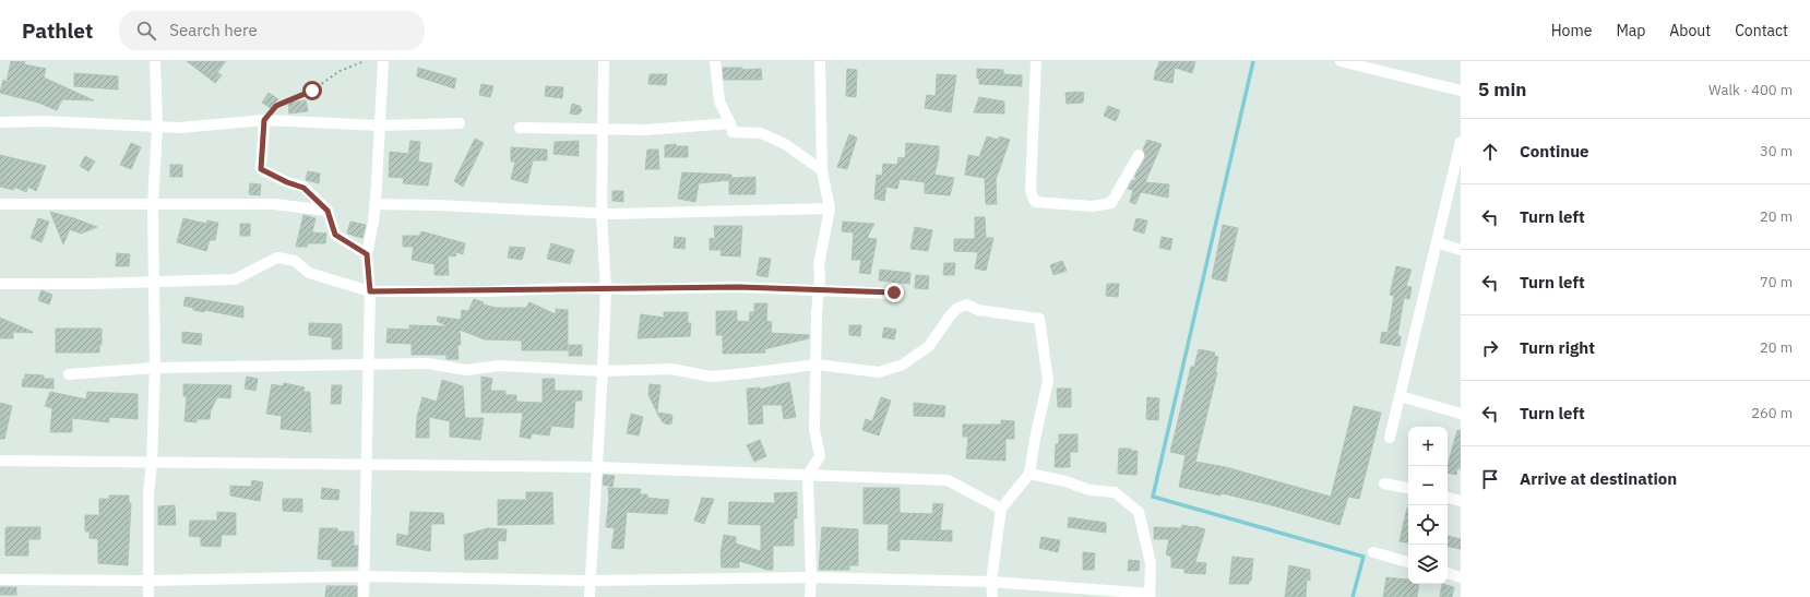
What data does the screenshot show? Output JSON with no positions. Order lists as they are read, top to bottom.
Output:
{
  "page": {
    "header": "Pathlet",
    "search": "Search here",
    "nav": [
      "Home",
      "Map",
      "About",
      "Contact"
    ],
    "heading": ["5 min", "Walk · 400 m"],
    "list": [
      ["Continue", "30 m"],
      ["Turn left", "20 m"],
      ["Turn left", "70 m"],
      ["Turn right", "20 m"],
      ["Turn left", "260 m"],
      "Arrive at destination"
    ],
    "map_buttons": ["+", "−"]
  }
}
